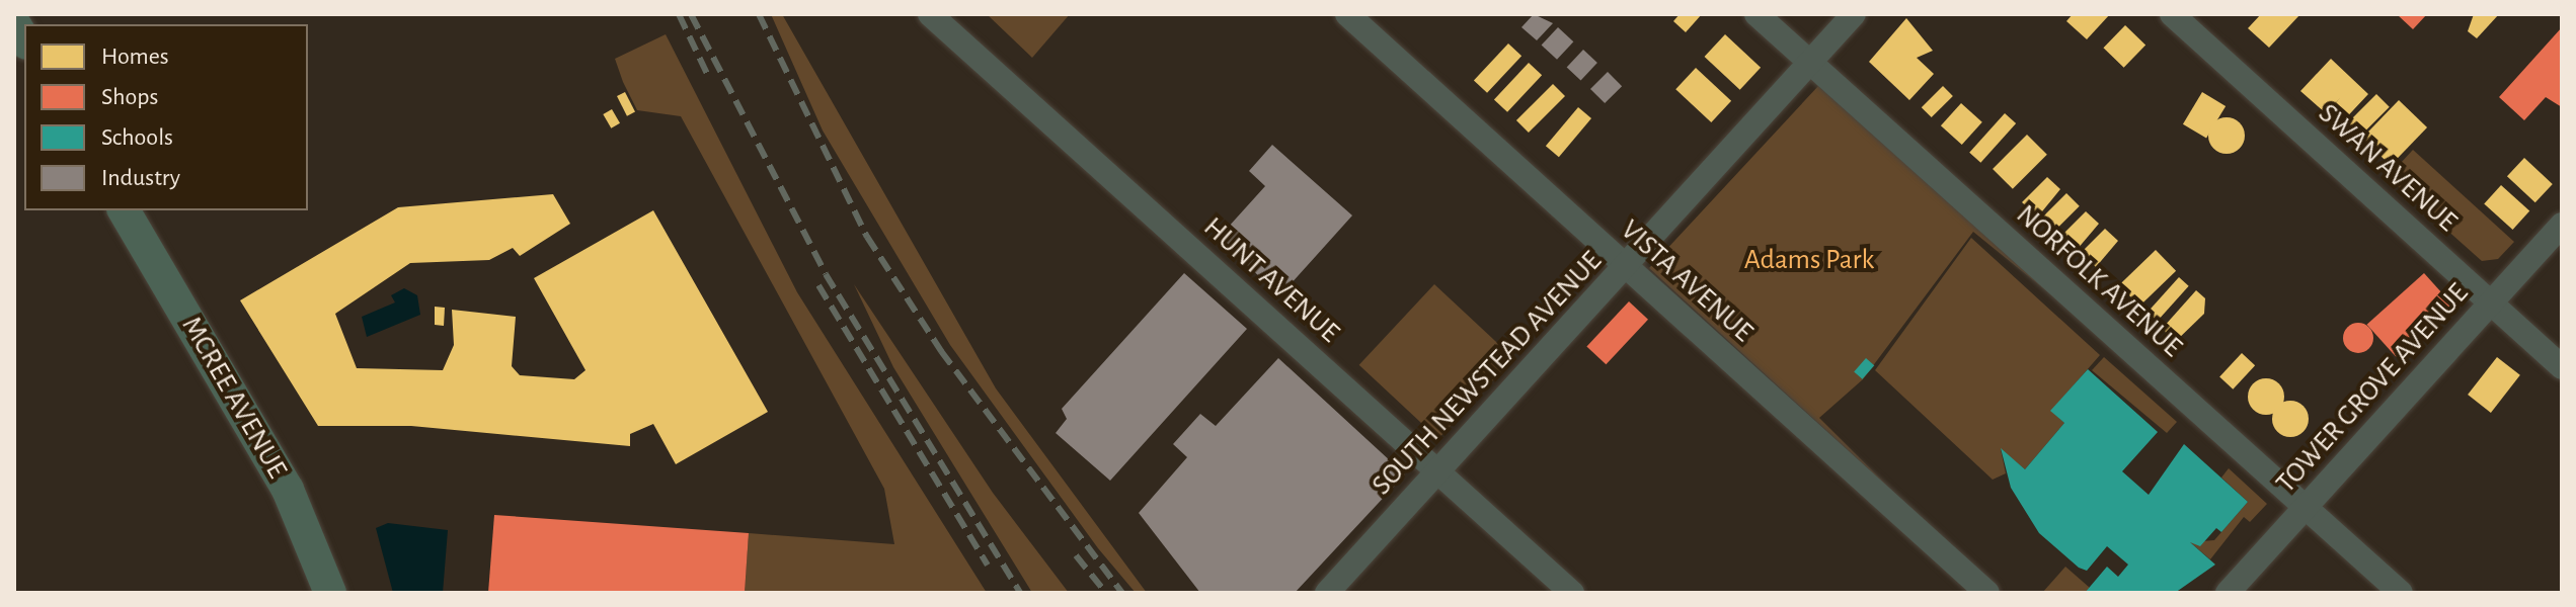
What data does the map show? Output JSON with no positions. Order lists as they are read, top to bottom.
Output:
{
  "streets": {
    "main road": ["MCREE AVENUE"],
    "street": [
      "SWAN AVENUE",
      "HUNT AVENUE",
      "VISTA AVENUE",
      "NORFOLK AVENUE",
      "SOUTH NEWSTEAD AVENUE",
      "TOWER GROVE AVENUE"
    ]
  },
  "crossings": [
    ["SWAN AVENUE", "TOWER GROVE AVENUE"],
    ["HUNT AVENUE", "SOUTH NEWSTEAD AVENUE"],
    ["VISTA AVENUE", "SOUTH NEWSTEAD AVENUE"],
    ["NORFOLK AVENUE", "SOUTH NEWSTEAD AVENUE"],
    ["NORFOLK AVENUE", "TOWER GROVE AVENUE"]
  ],
  "parks": ["Adams Park"],
  "legend": [
    "Homes",
    "Shops",
    "Schools",
    "Industry"
  ]
}
